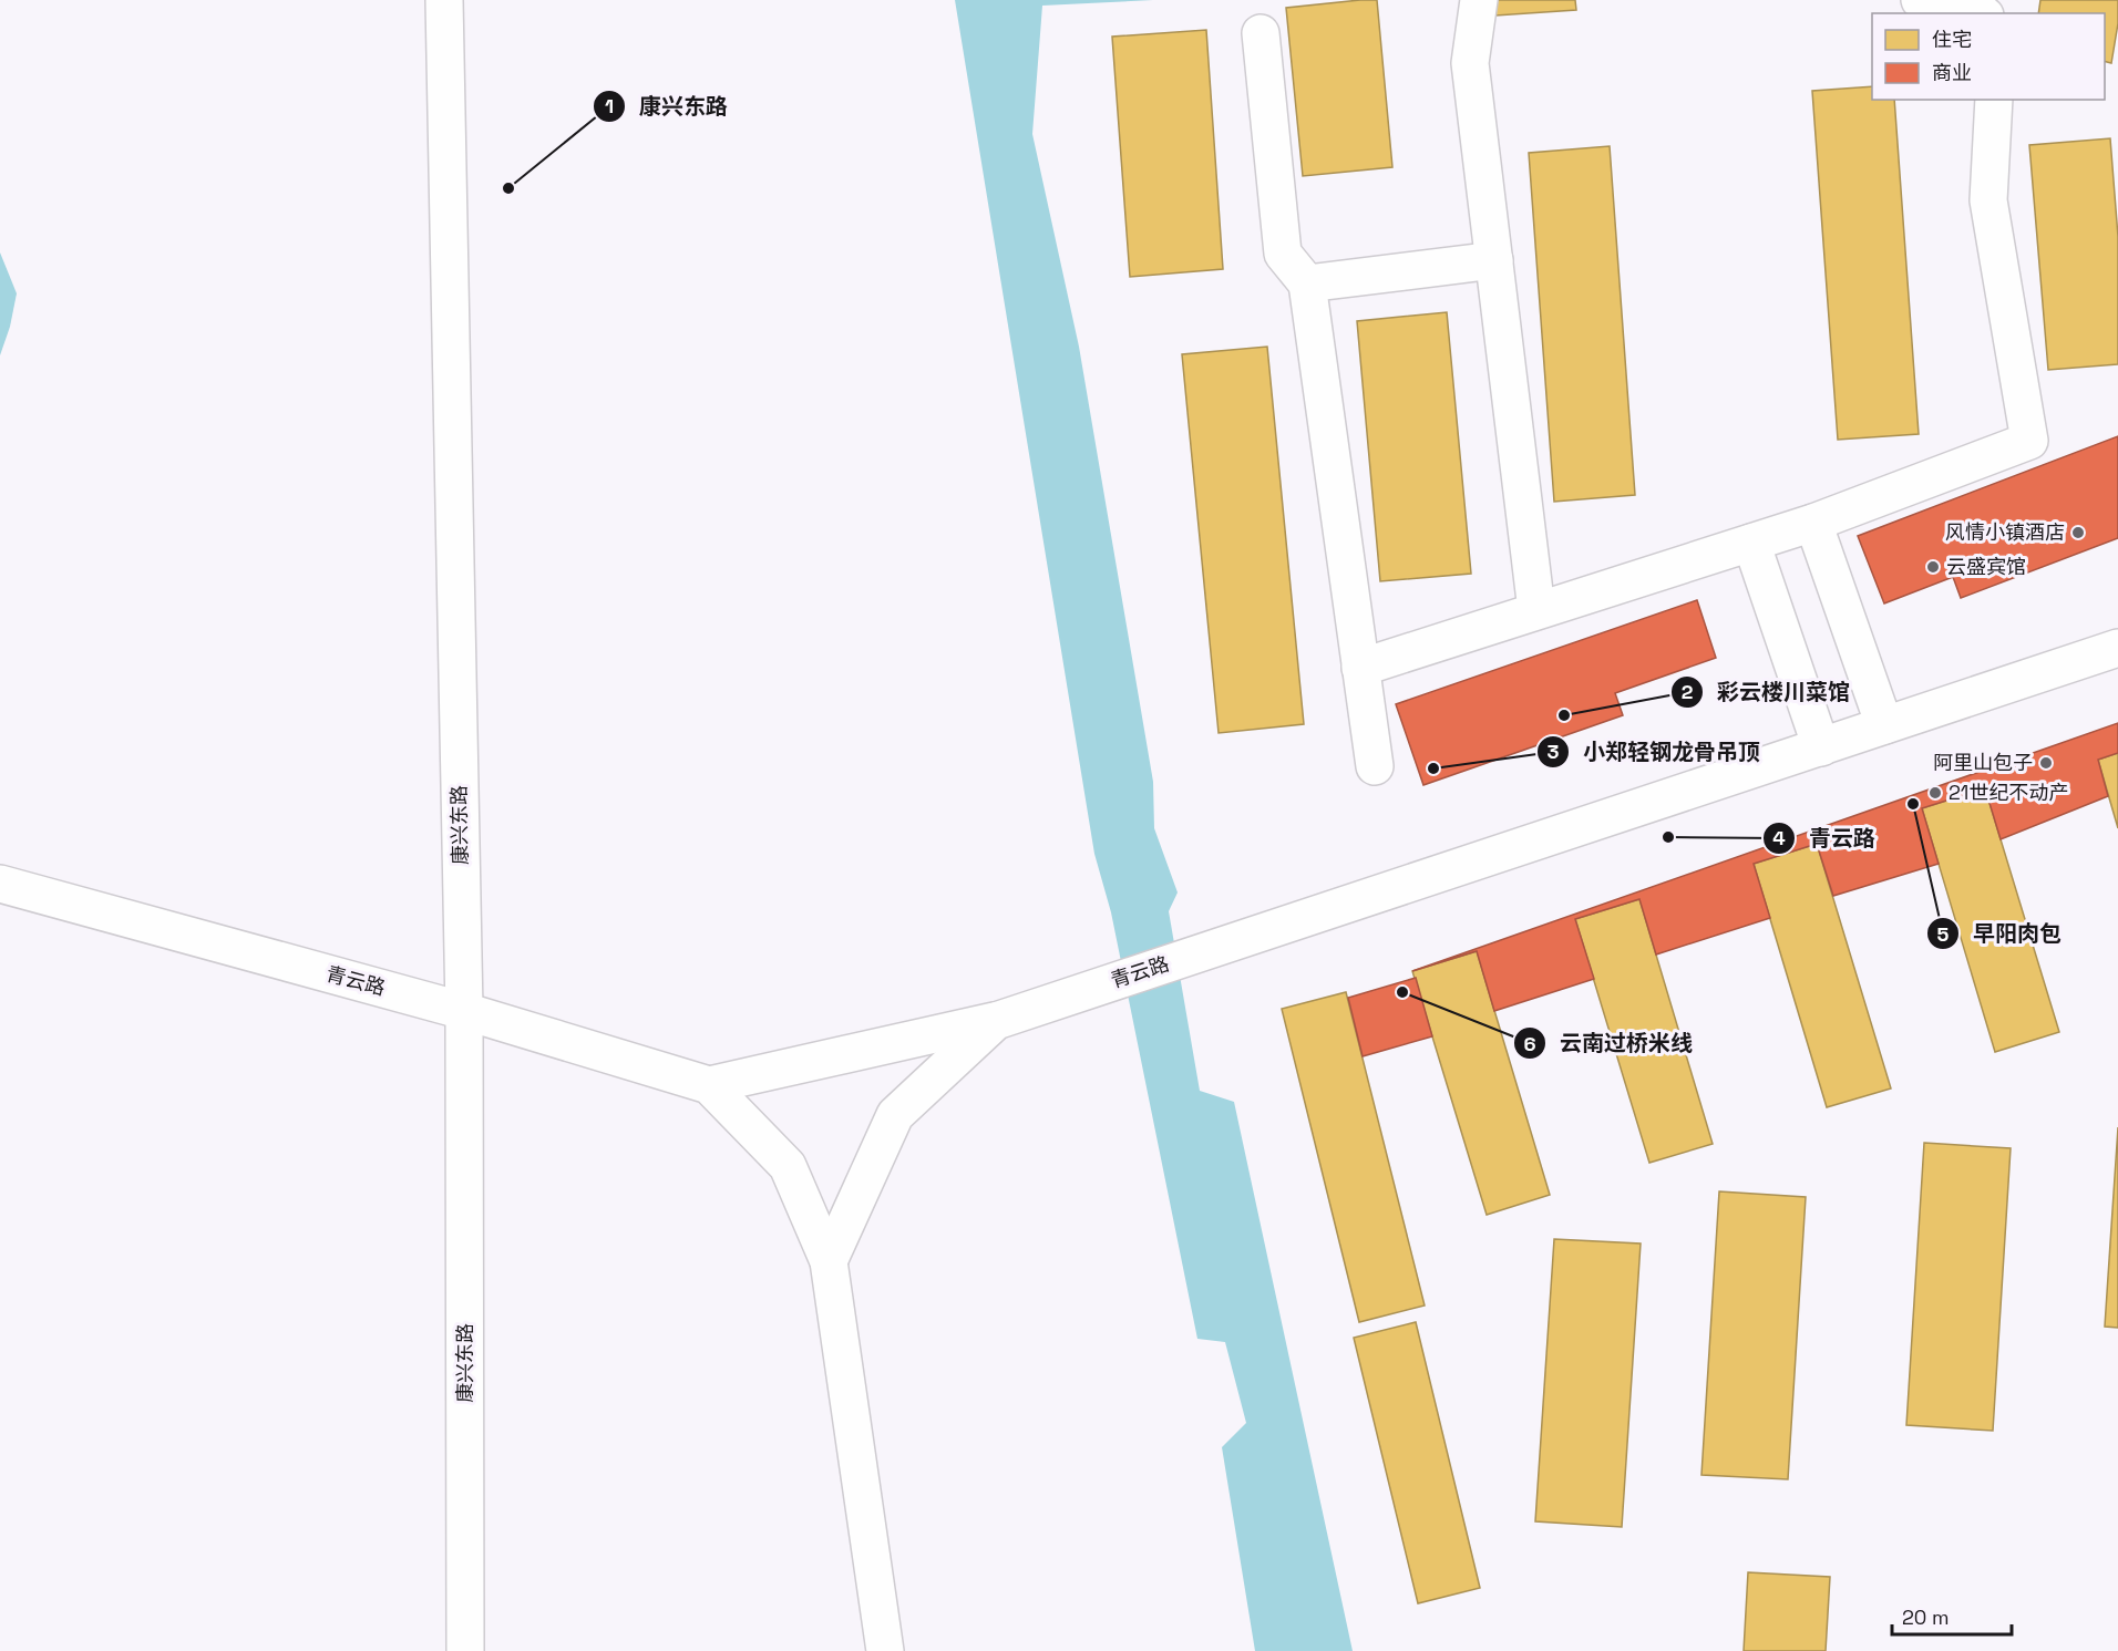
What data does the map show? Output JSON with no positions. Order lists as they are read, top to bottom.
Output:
{
  "streets": {
    "street": ["康兴东路", "青云路"]
  },
  "crossings": [
    ["康兴东路", "青云路"]
  ],
  "places": [
    "康兴东路",
    "风情小镇酒店",
    "云盛宾馆",
    "彩云楼川菜馆",
    "阿里山包子",
    "小郑轻钢龙骨吊顶",
    "21世纪不动产",
    "早阳肉包",
    "青云路",
    "云南过桥米线"
  ],
  "legend": ["住宅", "商业"],
  "scale_bar": "20 m"
}
